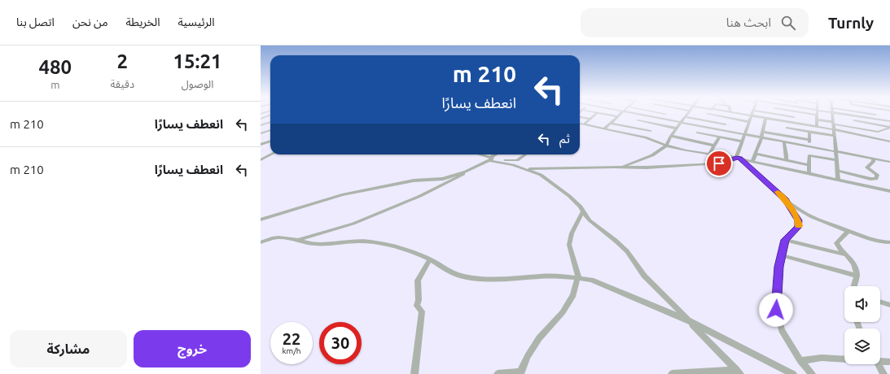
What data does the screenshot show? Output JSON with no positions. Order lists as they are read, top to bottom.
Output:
{
  "page": {
    "header": "Turnly",
    "search": "ابحث هنا",
    "nav": [
      "الرئيسية",
      "الخريطة",
      "من نحن",
      "اتصل بنا"
    ],
    "eta": [
      "15:21",
      "الوصول",
      "2",
      "دقيقة",
      "480",
      "m"
    ],
    "turn": ["210 m", "انعطف يسارًا"],
    "list": [
      {
        "name": "انعطف يسارًا",
        "value": "210 m"
      },
      {
        "name": "انعطف يسارًا",
        "value": "210 m"
      }
    ],
    "then": "ثم",
    "speed": "22 km/h",
    "limit": "30",
    "buttons": ["خروج", "مشاركة"]
  }
}
